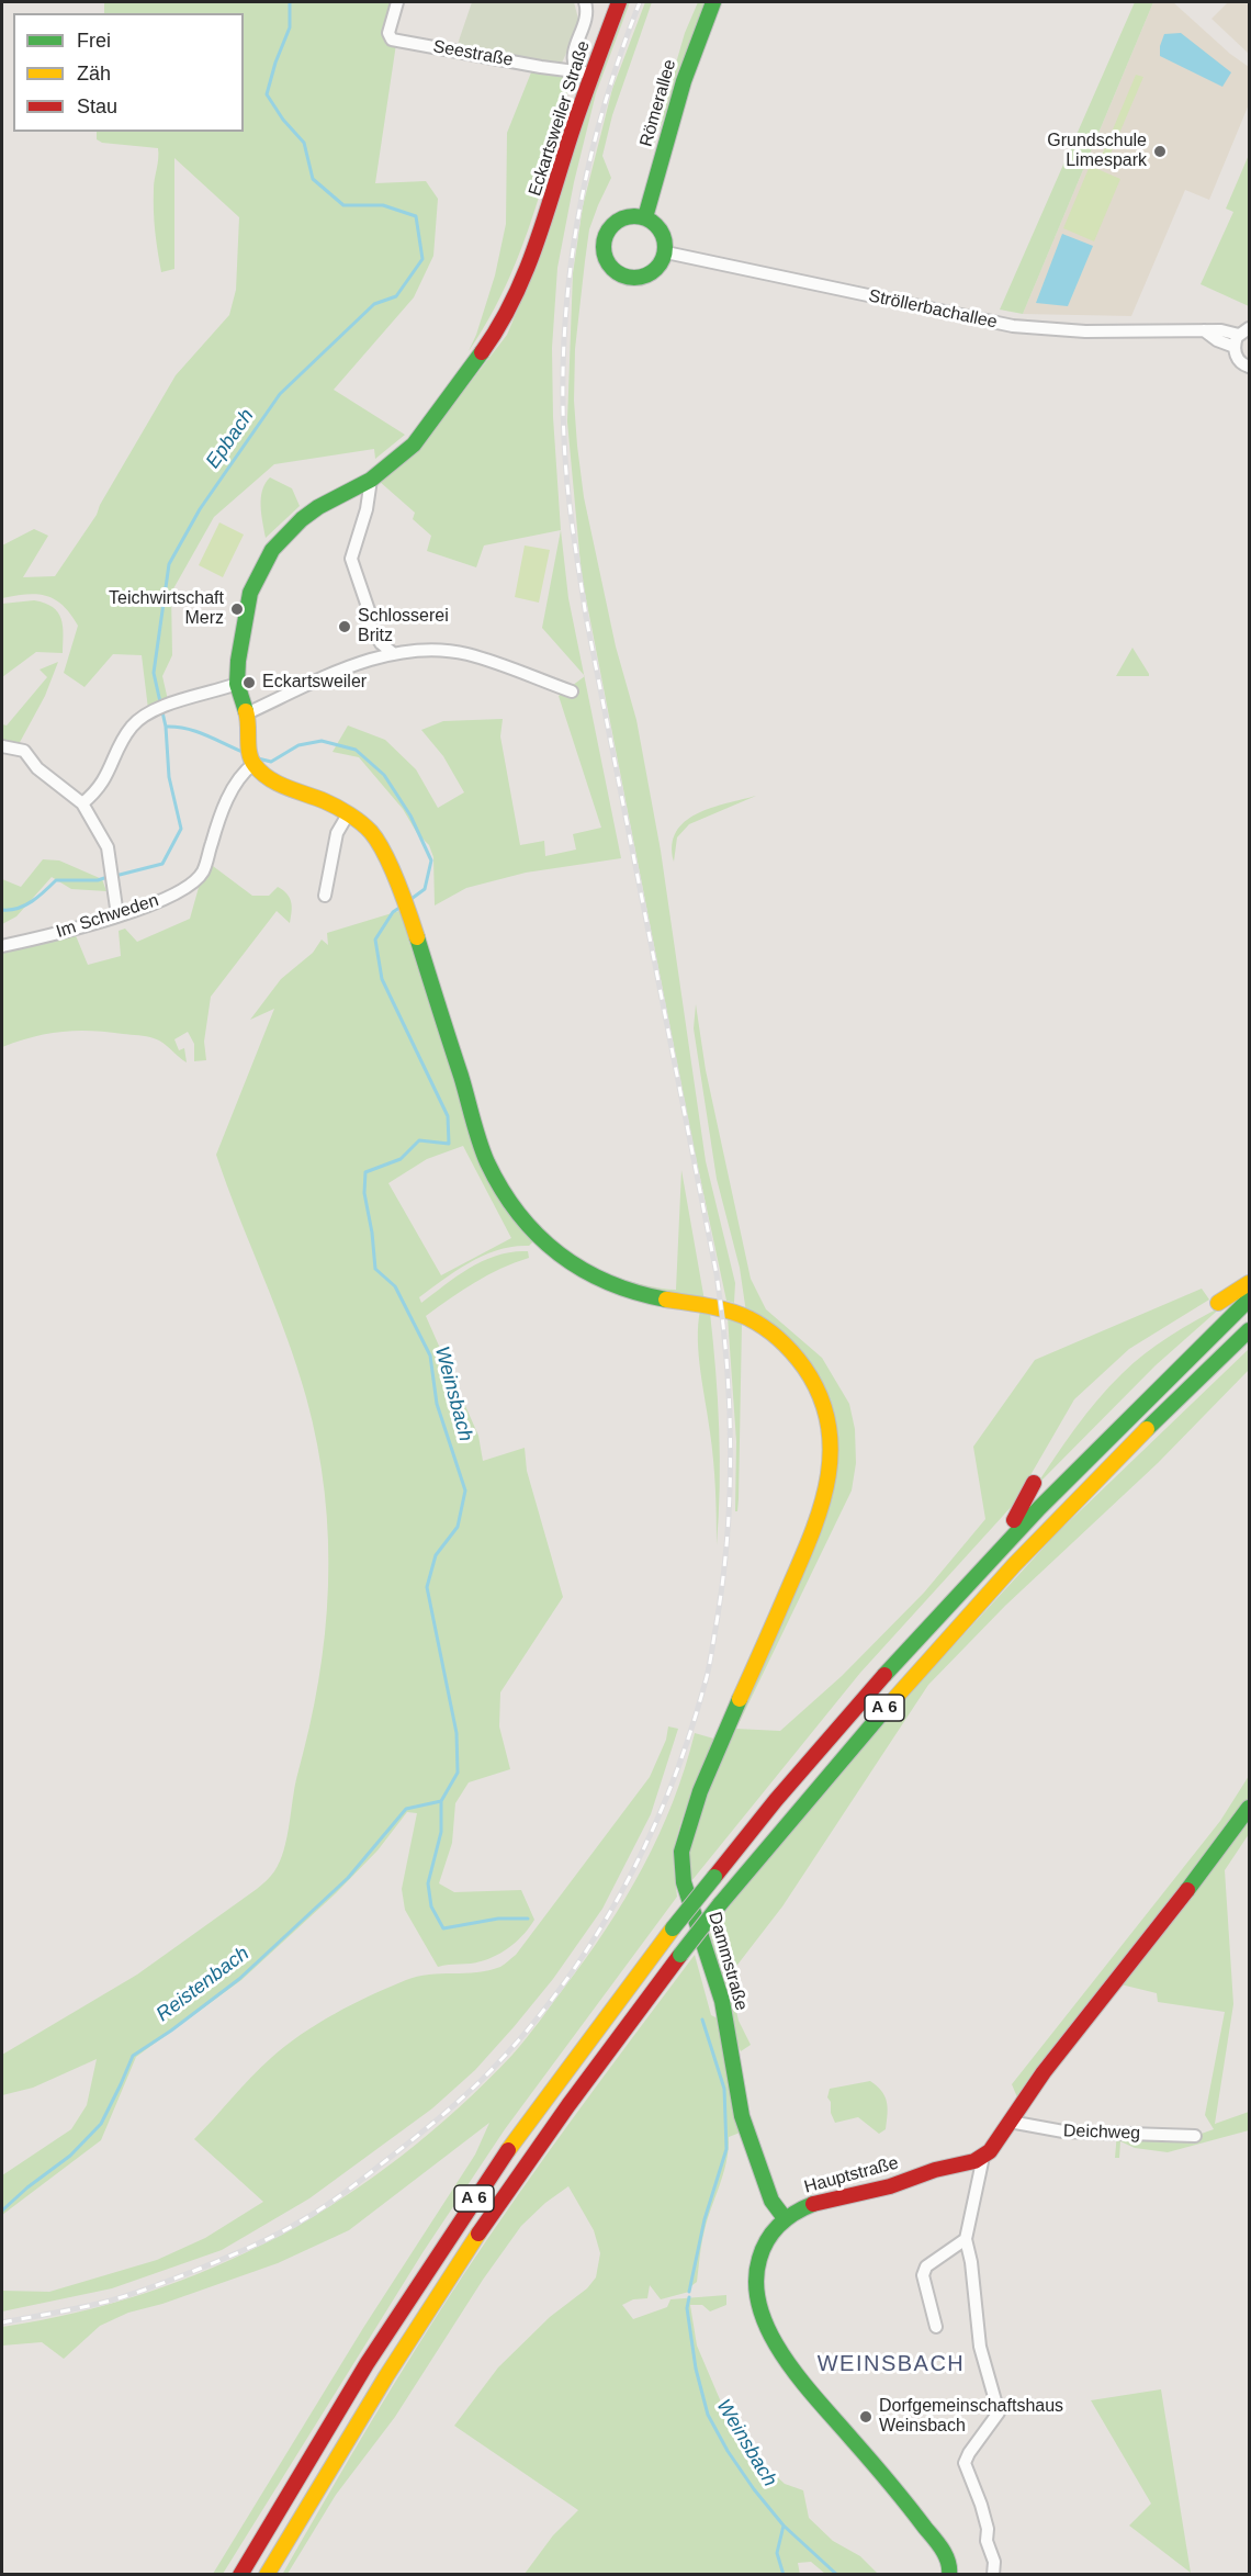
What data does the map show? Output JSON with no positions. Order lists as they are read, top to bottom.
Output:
{
  "streets": {
    "main road": [
      "Römerallee",
      "Eckartsweiler Straße",
      "A 6",
      "Dammstraße",
      "Hauptstraße"
    ],
    "street": [
      "Seestraße",
      "Ströllerbachallee",
      "Im Schweden",
      "Deichweg"
    ]
  },
  "crossings": [
    ["Seestraße", "Eckartsweiler Straße"],
    ["Römerallee", "Ströllerbachallee"],
    ["Im Schweden", "Dammstraße"],
    ["Dammstraße", "Hauptstraße"]
  ],
  "districts": ["WEINSBACH"],
  "water": ["Epbach", "Weinsbach", "Reistenbach"],
  "places": [
    "Grundschule Limespark",
    "Teichwirtschaft Merz",
    "Schlosserei Britz",
    "Eckartsweiler",
    "Dorfgemeinschaftshaus Weinsbach"
  ],
  "legend": ["Frei", "Zäh", "Stau"]
}
